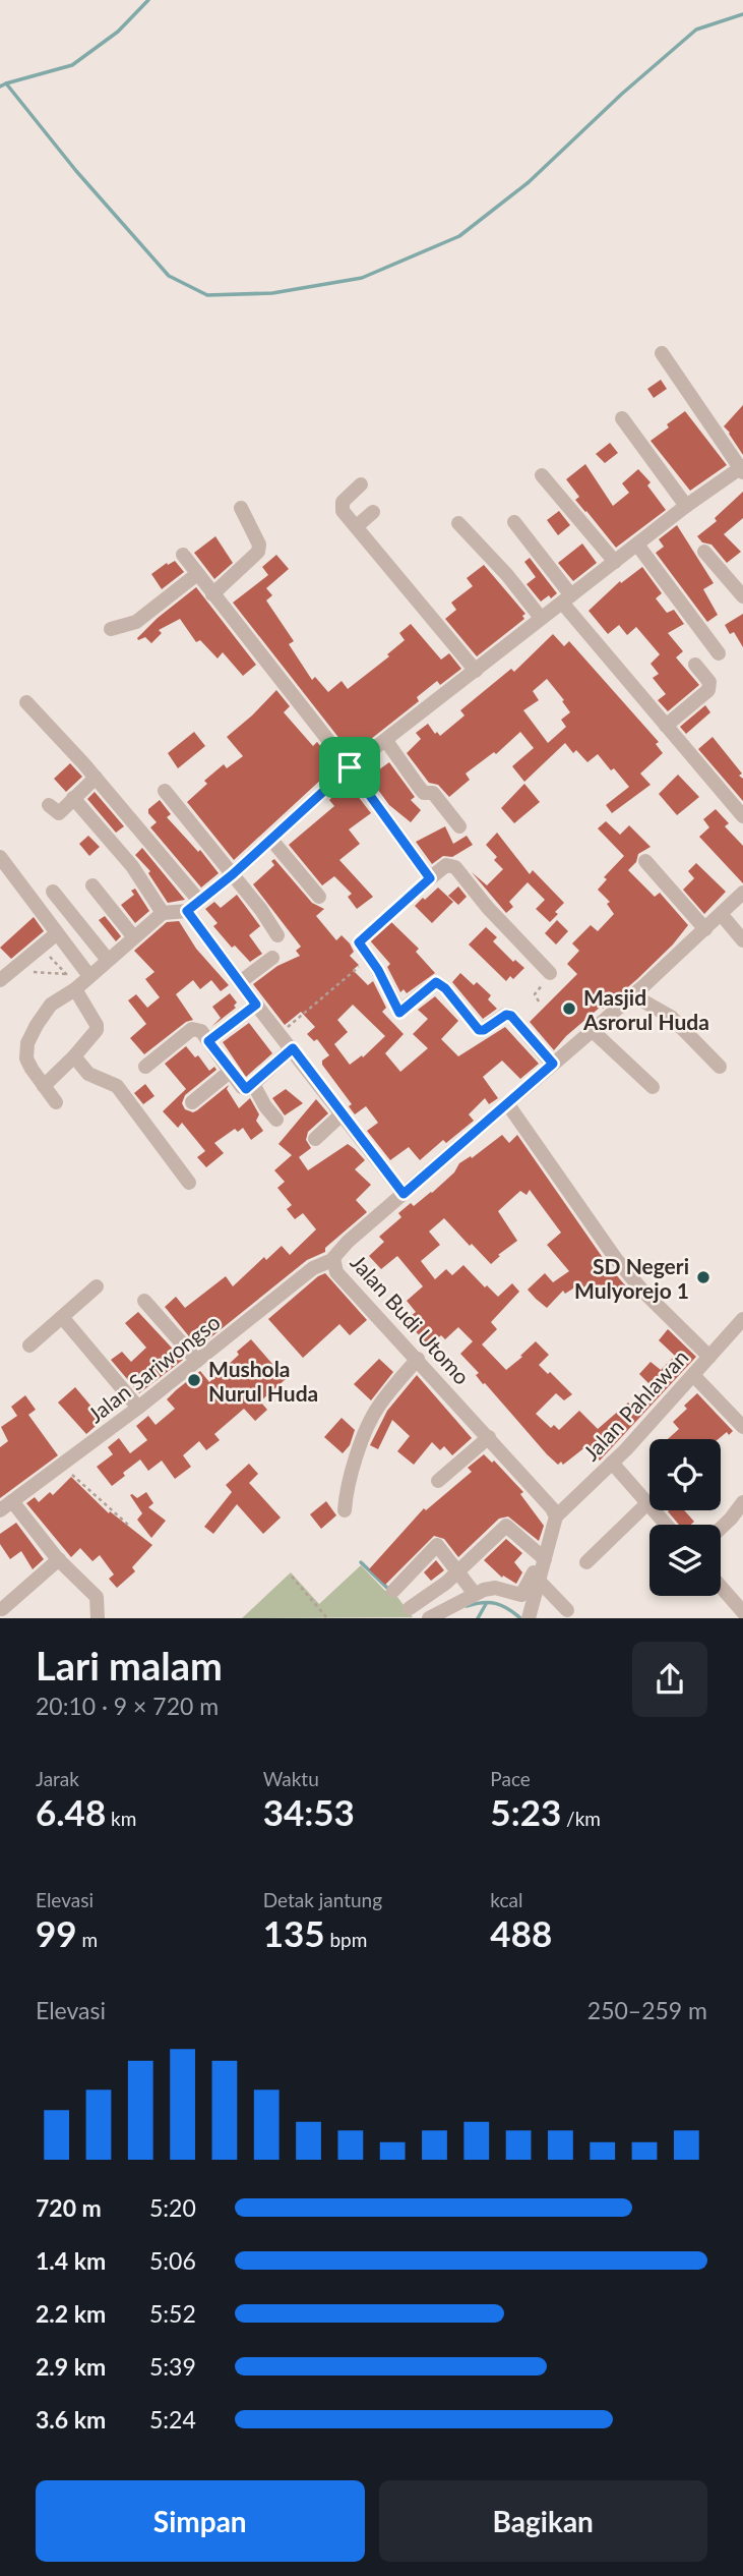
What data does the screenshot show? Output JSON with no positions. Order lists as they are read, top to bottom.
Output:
{
  "streets": {
    "street": ["Jalan Budi Utomo", "Jalan Sariwongso", "Jalan Pahlawan"]
  },
  "crossings": [
    ["Jalan Budi Utomo", "Jalan Sariwongso"],
    ["Jalan Budi Utomo", "Jalan Pahlawan"]
  ],
  "places": ["Masjid Asrorul Huda", "SD Negeri Mulyorejo 1", "Mushola Nurul Huda"],
  "page": {
    "heading": ["Lari malam", "20:10 · 9 × 720 m"],
    "stats": [
      ["Jarak", "6.48 km"],
      ["Waktu", "34:53"],
      ["Pace", "5:23 /km"],
      ["Elevasi", "99 m"],
      ["Detak jantung", "135 bpm"],
      ["kcal", "488"]
    ],
    "chart": ["Elevasi", "250–259 m"],
    "list": [
      {
        "name": "720 m",
        "note": "5:20"
      },
      {
        "name": "1.4 km",
        "note": "5:06"
      },
      {
        "name": "2.2 km",
        "note": "5:52"
      },
      {
        "name": "2.9 km",
        "note": "5:39"
      },
      {
        "name": "3.6 km",
        "note": "5:24"
      }
    ],
    "buttons": ["Simpan", "Bagikan"]
  }
}
